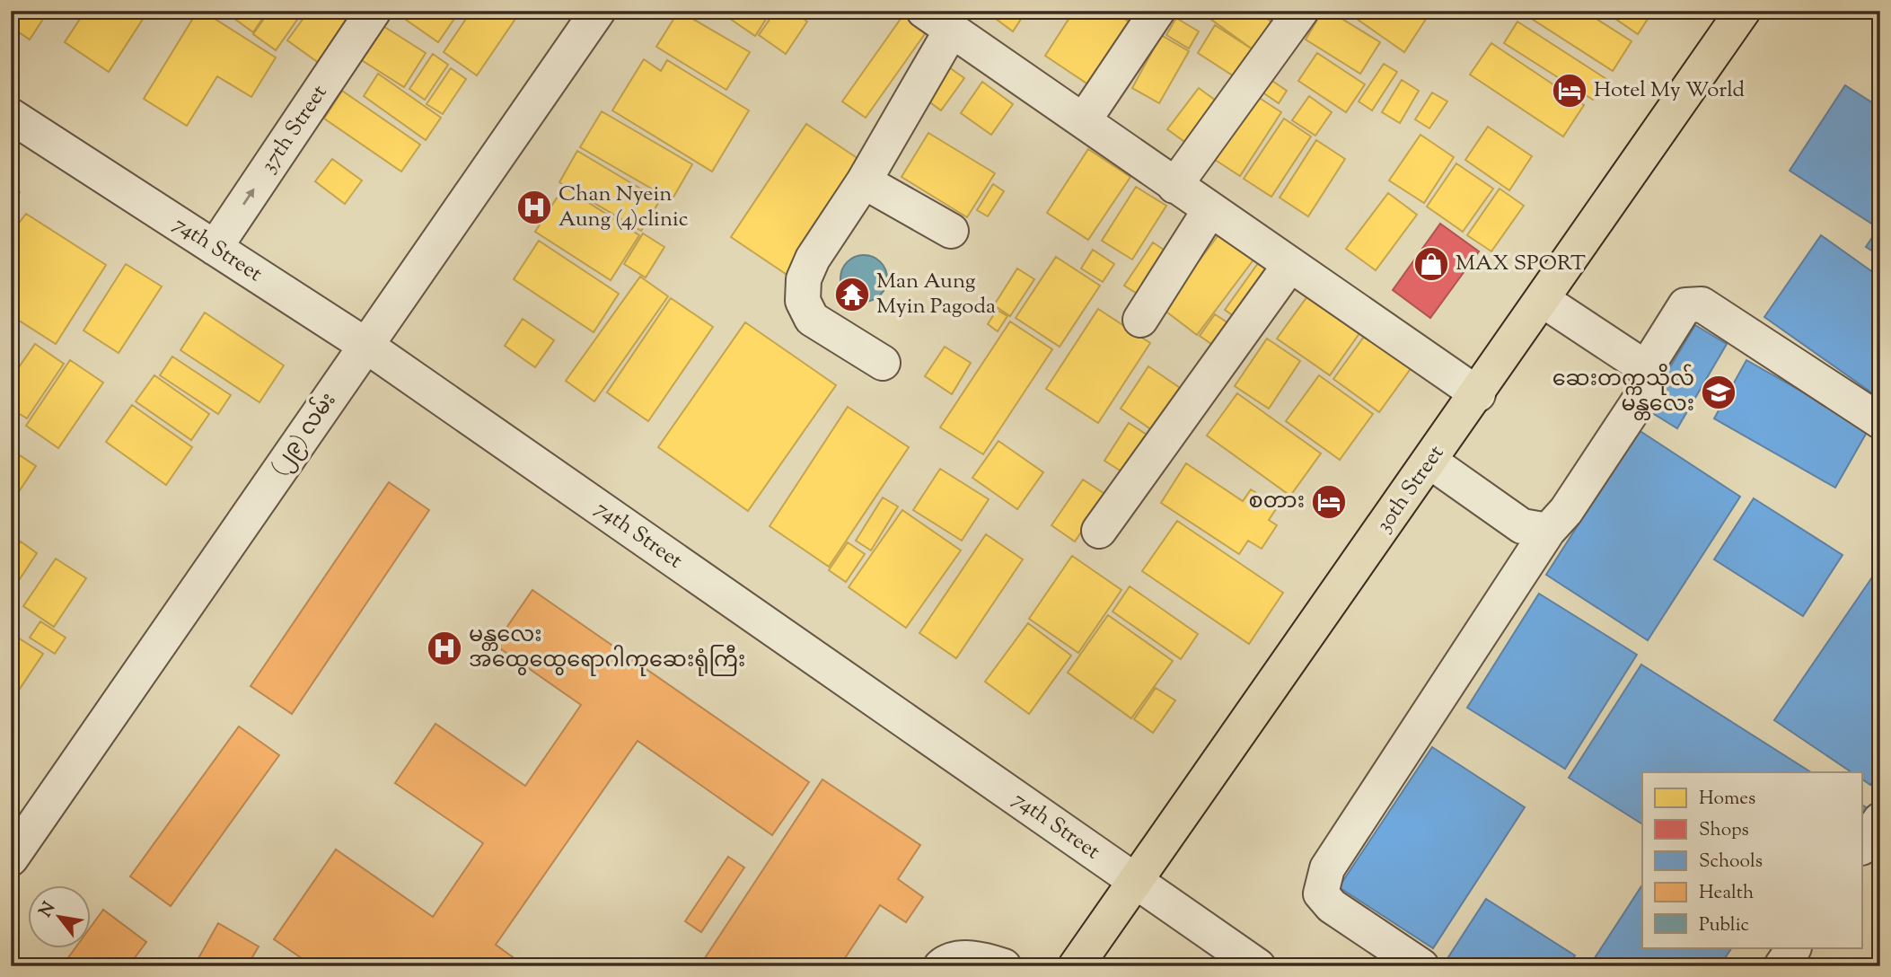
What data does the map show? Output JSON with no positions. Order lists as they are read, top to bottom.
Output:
{
  "streets": {
    "main road": ["30th Street"],
    "street": ["37th Street", "74th Street", "(၂၉) လမ်း"]
  },
  "crossings": [
    ["37th Street", "74th Street"],
    ["74th Street", "(၂၉) လမ်း"],
    ["74th Street", "30th Street"]
  ],
  "one_way": ["37th Street"],
  "places": {
    "hotel": ["Hotel My World", "စတား"],
    "hospital": ["Chan Nyein Aung (4)clinic", "မန္တလေး အထွေထွေရောဂါကုဆေးရုံကြီး"],
    "shop": ["MAX SPORT"],
    "temple": ["Man Aung Myin Pagoda"],
    "school or university": ["ဆေးတက္ကသိုလ် မန္တလေး"]
  },
  "legend": [
    "Homes",
    "Shops",
    "Schools",
    "Health",
    "Public"
  ],
  "north": "top left"
}
